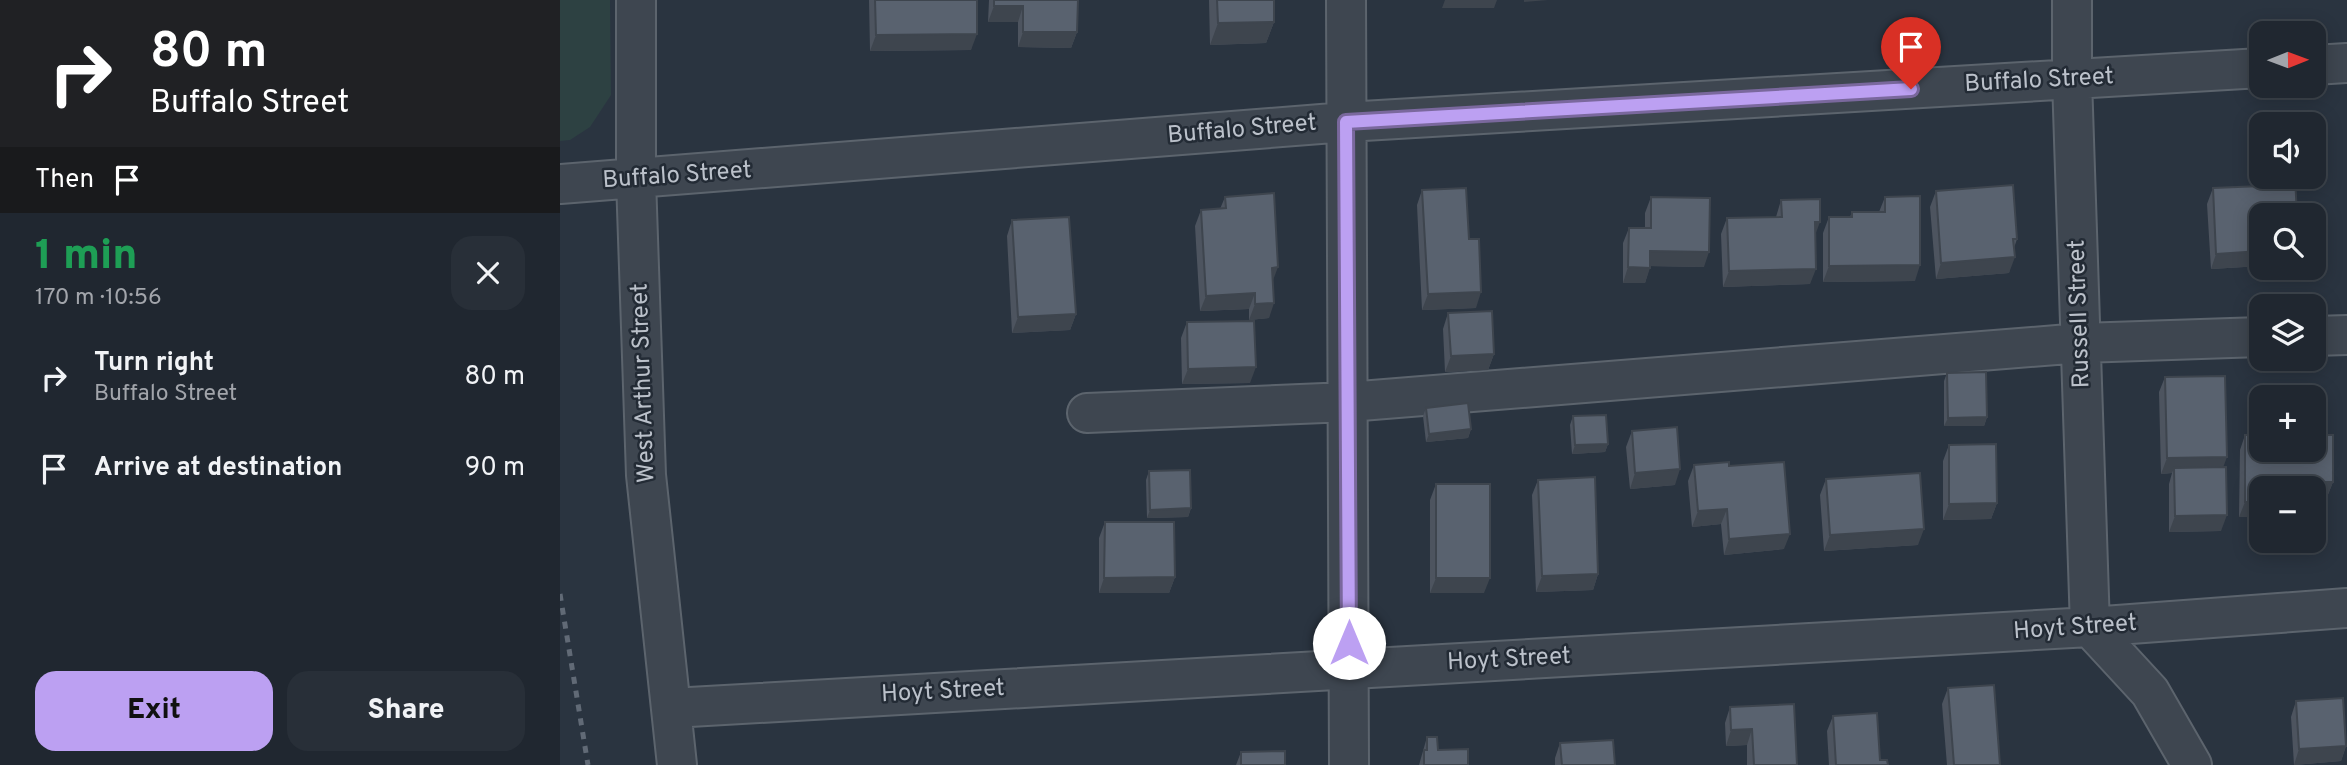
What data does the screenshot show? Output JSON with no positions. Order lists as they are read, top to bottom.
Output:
{
  "streets": {
    "street": [
      "Buffalo Street",
      "Russell Street",
      "West Arthur Street",
      "Hoyt Street"
    ]
  },
  "crossings": [
    ["Buffalo Street", "Russell Street"],
    ["Buffalo Street", "West Arthur Street"],
    ["Russell Street", "Hoyt Street"],
    ["West Arthur Street", "Hoyt Street"]
  ],
  "north": "right",
  "page": {
    "turn": ["80 m", "Buffalo Street"],
    "map_buttons": ["+", "−"],
    "then": "Then",
    "heading": ["1 min", "170 m · 10:56"],
    "list": [
      {
        "name": "Turn right",
        "note": "Buffalo Street",
        "value": "80 m"
      },
      {
        "name": "Arrive at destination",
        "value": "90 m"
      }
    ],
    "buttons": ["Exit", "Share"]
  }
}
